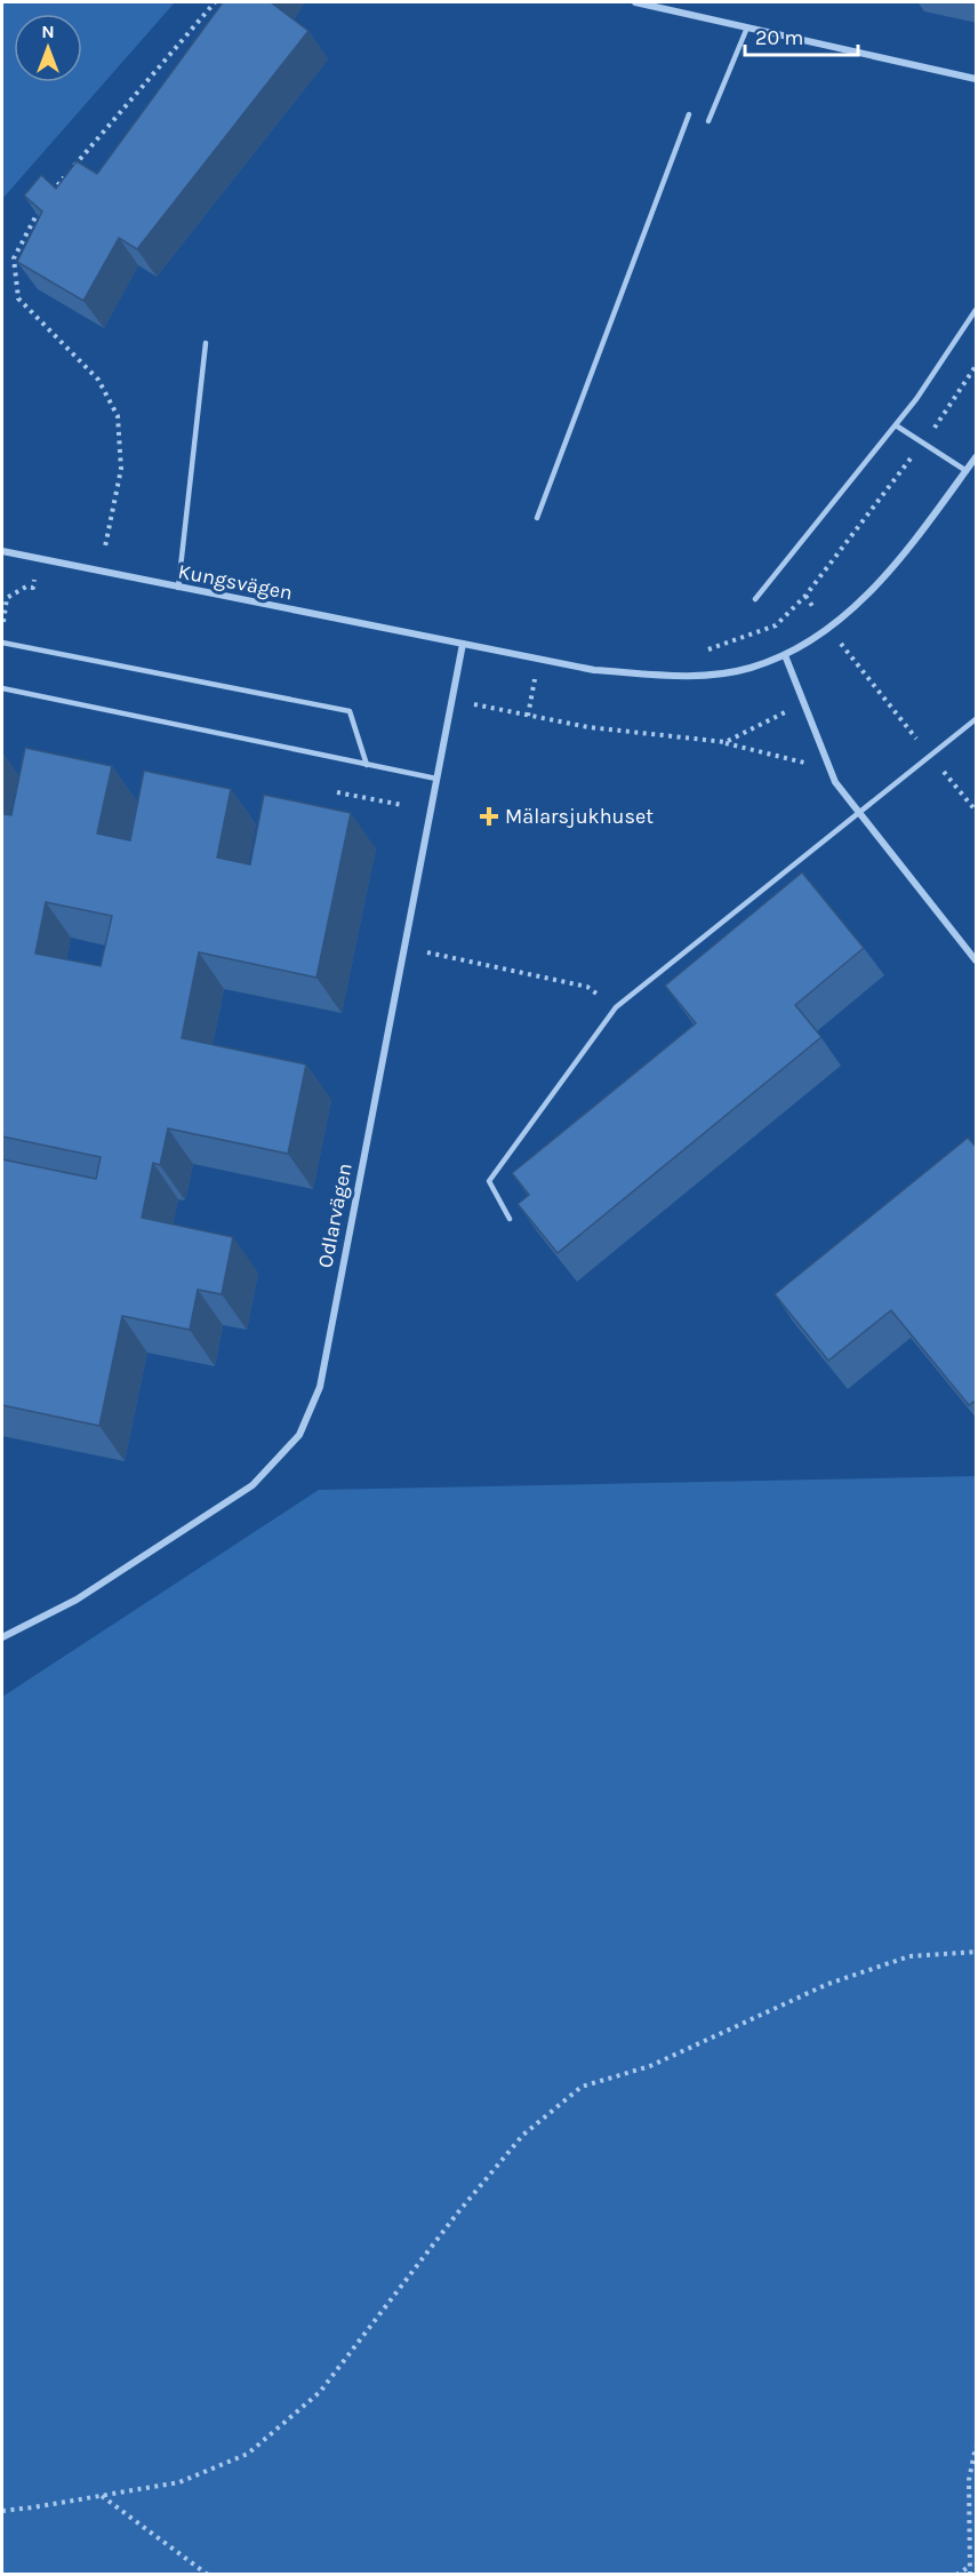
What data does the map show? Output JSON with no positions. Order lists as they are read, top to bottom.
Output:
{
  "streets": {
    "street": ["Kungsvägen", "Odlarvägen"]
  },
  "crossings": [
    ["Kungsvägen", "Odlarvägen"]
  ],
  "places": {
    "health": ["Mälarsjukhuset"]
  },
  "scale_bar": "20 m",
  "north": "top"
}
